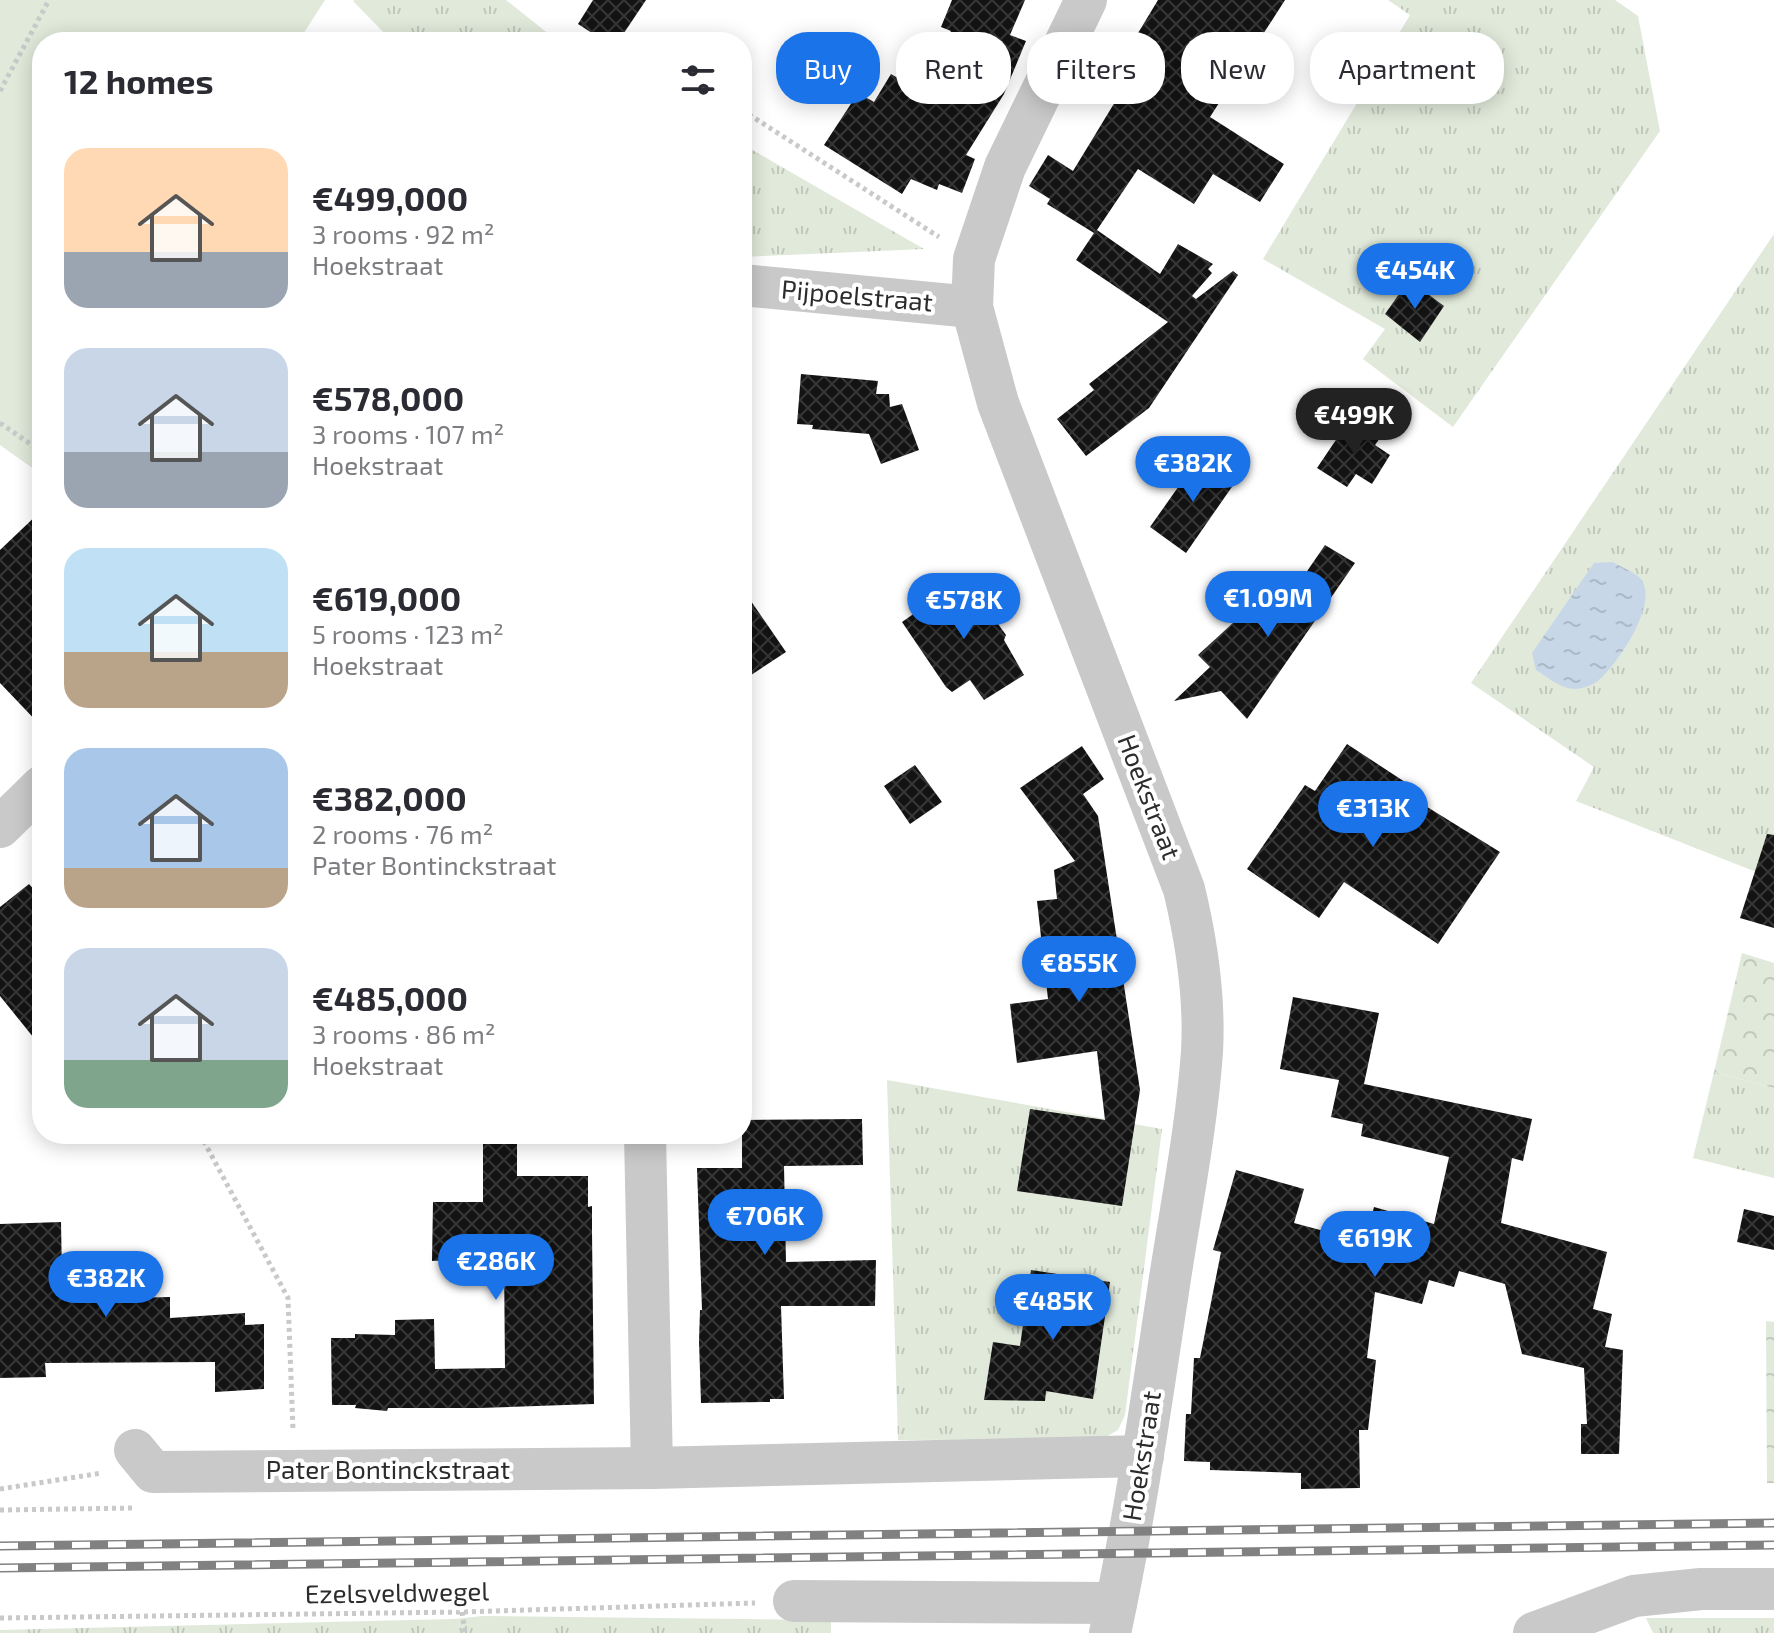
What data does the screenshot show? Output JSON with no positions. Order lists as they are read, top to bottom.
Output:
{
  "streets": {
    "street": ["Pijpoelstraat", "Hoekstraat", "Pater Bontinckstraat"],
    "path": ["Ezelsveldwegel"]
  },
  "crossings": [
    ["Pijpoelstraat", "Hoekstraat"],
    ["Hoekstraat", "Pater Bontinckstraat"]
  ],
  "page": {
    "chip": [
      "Buy",
      "Rent",
      "Filters",
      "New",
      "Apartment"
    ],
    "heading": "12 homes",
    "list": [
      {
        "name": "€499,000",
        "note": "3 rooms · 92 m² · Hoekstraat"
      },
      {
        "name": "€578,000",
        "note": "3 rooms · 107 m² · Hoekstraat"
      },
      {
        "name": "€619,000",
        "note": "5 rooms · 123 m² · Hoekstraat"
      },
      {
        "name": "€382,000",
        "note": "2 rooms · 76 m² · Pater Bontinckstraat"
      },
      {
        "name": "€485,000",
        "note": "3 rooms · 86 m² · Hoekstraat"
      }
    ],
    "price": [
      "€454K",
      "€499K",
      "€382K",
      "€1.09M",
      "€578K",
      "€313K",
      "€855K",
      "€706K",
      "€619K",
      "€286K",
      "€382K",
      "€485K"
    ]
  }
}
